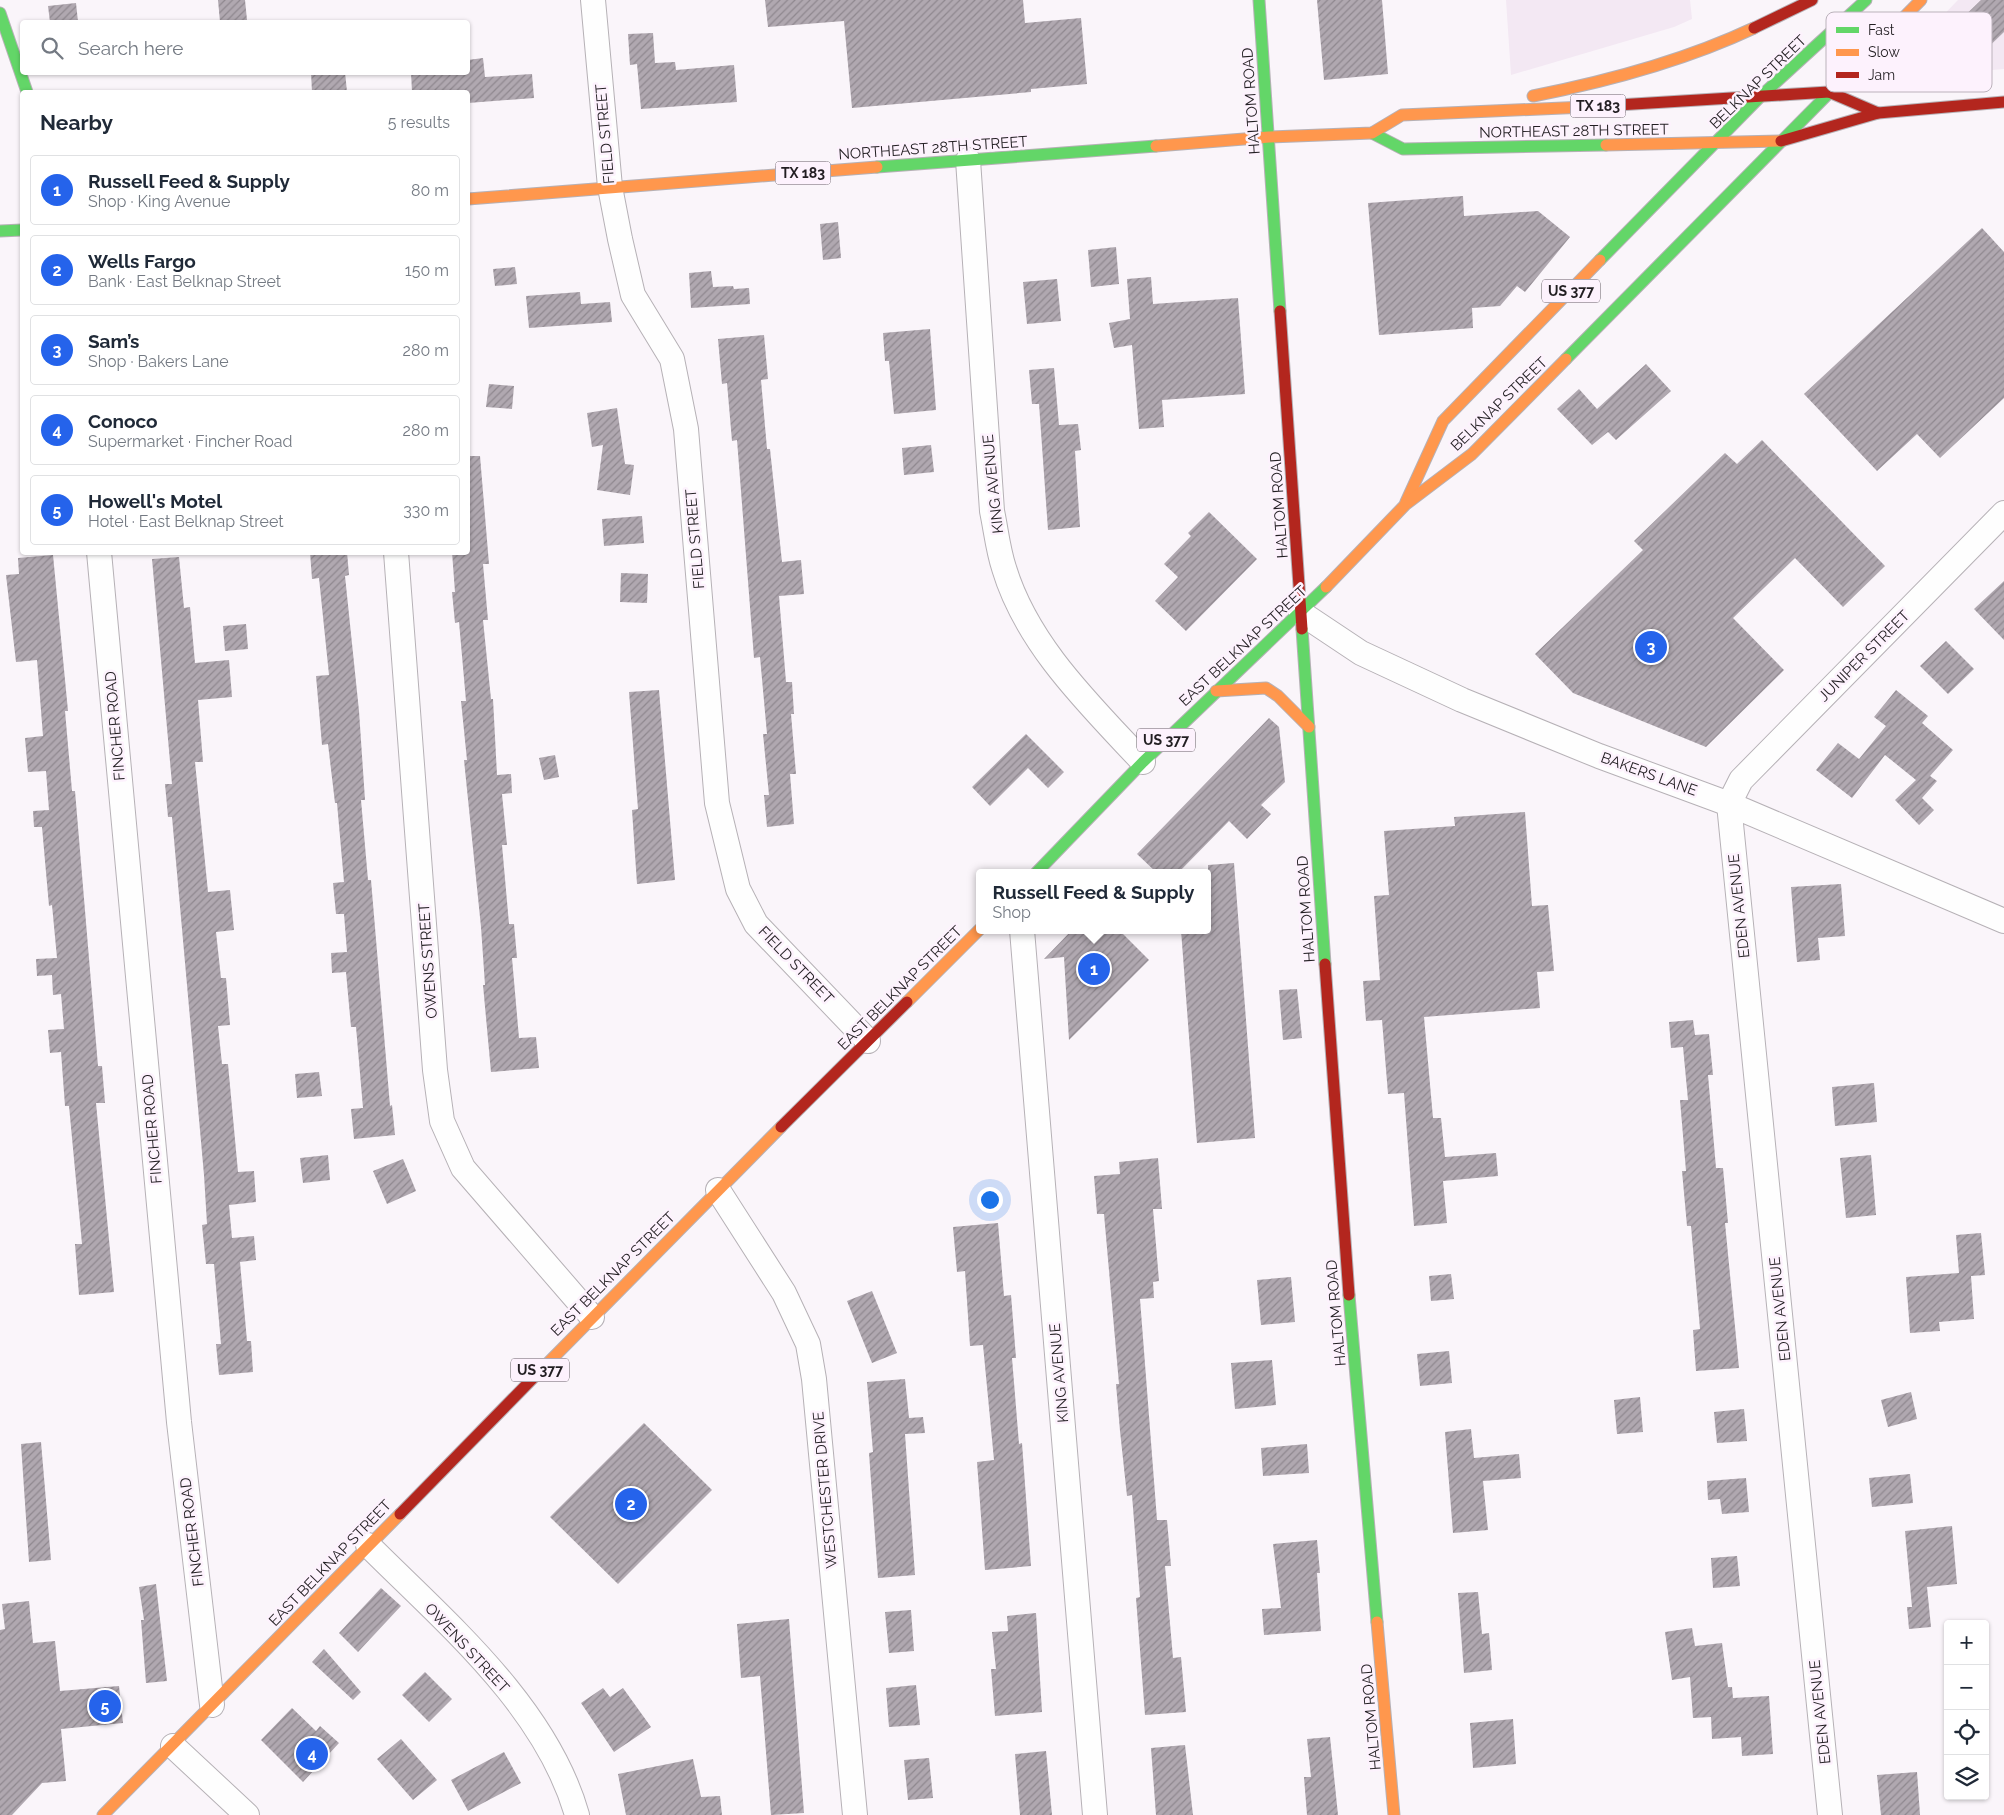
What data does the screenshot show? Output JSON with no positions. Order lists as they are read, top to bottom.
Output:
{
  "streets": {
    "main road": [
      "BELKNAP STREET",
      "HALTOM ROAD",
      "TX 183",
      "NORTHEAST 28TH STREET",
      "US 377",
      "EAST BELKNAP STREET"
    ],
    "street": [
      "FIELD STREET",
      "KING AVENUE",
      "JUNIPER STREET",
      "FINCHER ROAD",
      "BAKERS LANE",
      "EDEN AVENUE",
      "OWENS STREET",
      "WESTCHESTER DRIVE"
    ]
  },
  "crossings": [
    ["BELKNAP STREET", "TX 183"],
    ["BELKNAP STREET", "NORTHEAST 28TH STREET"],
    ["BELKNAP STREET", "EAST BELKNAP STREET"],
    ["HALTOM ROAD", "NORTHEAST 28TH STREET"],
    ["HALTOM ROAD", "EAST BELKNAP STREET"],
    ["HALTOM ROAD", "BAKERS LANE"],
    ["TX 183", "NORTHEAST 28TH STREET"],
    ["NORTHEAST 28TH STREET", "FIELD STREET"],
    ["NORTHEAST 28TH STREET", "KING AVENUE"],
    ["FIELD STREET", "EAST BELKNAP STREET"],
    ["KING AVENUE", "EAST BELKNAP STREET"],
    ["EAST BELKNAP STREET", "FINCHER ROAD"],
    ["EAST BELKNAP STREET", "BAKERS LANE"],
    ["EAST BELKNAP STREET", "OWENS STREET"],
    ["EAST BELKNAP STREET", "WESTCHESTER DRIVE"],
    ["JUNIPER STREET", "BAKERS LANE"],
    ["JUNIPER STREET", "EDEN AVENUE"],
    ["BAKERS LANE", "EDEN AVENUE"]
  ],
  "legend": ["Fast", "Slow", "Jam"],
  "page": {
    "search": "Search here",
    "heading": ["Nearby", "5 results"],
    "list": [
      {
        "mark": "1",
        "name": "Russell Feed & Supply",
        "note": "Shop · King Avenue",
        "value": "80 m"
      },
      {
        "mark": "2",
        "name": "Wells Fargo",
        "note": "Bank · East Belknap Street",
        "value": "150 m"
      },
      {
        "mark": "3",
        "name": "Sam’s",
        "note": "Shop · Bakers Lane",
        "value": "280 m"
      },
      {
        "mark": "4",
        "name": "Conoco",
        "note": "Supermarket · Fincher Road",
        "value": "280 m"
      },
      {
        "mark": "5",
        "name": "Howell's Motel",
        "note": "Hotel · East Belknap Street",
        "value": "330 m"
      }
    ],
    "pins": [
      "3",
      "1",
      "2",
      "5",
      "4"
    ],
    "popup": ["Russell Feed & Supply", "Shop"],
    "map_buttons": ["+", "−"]
  }
}
